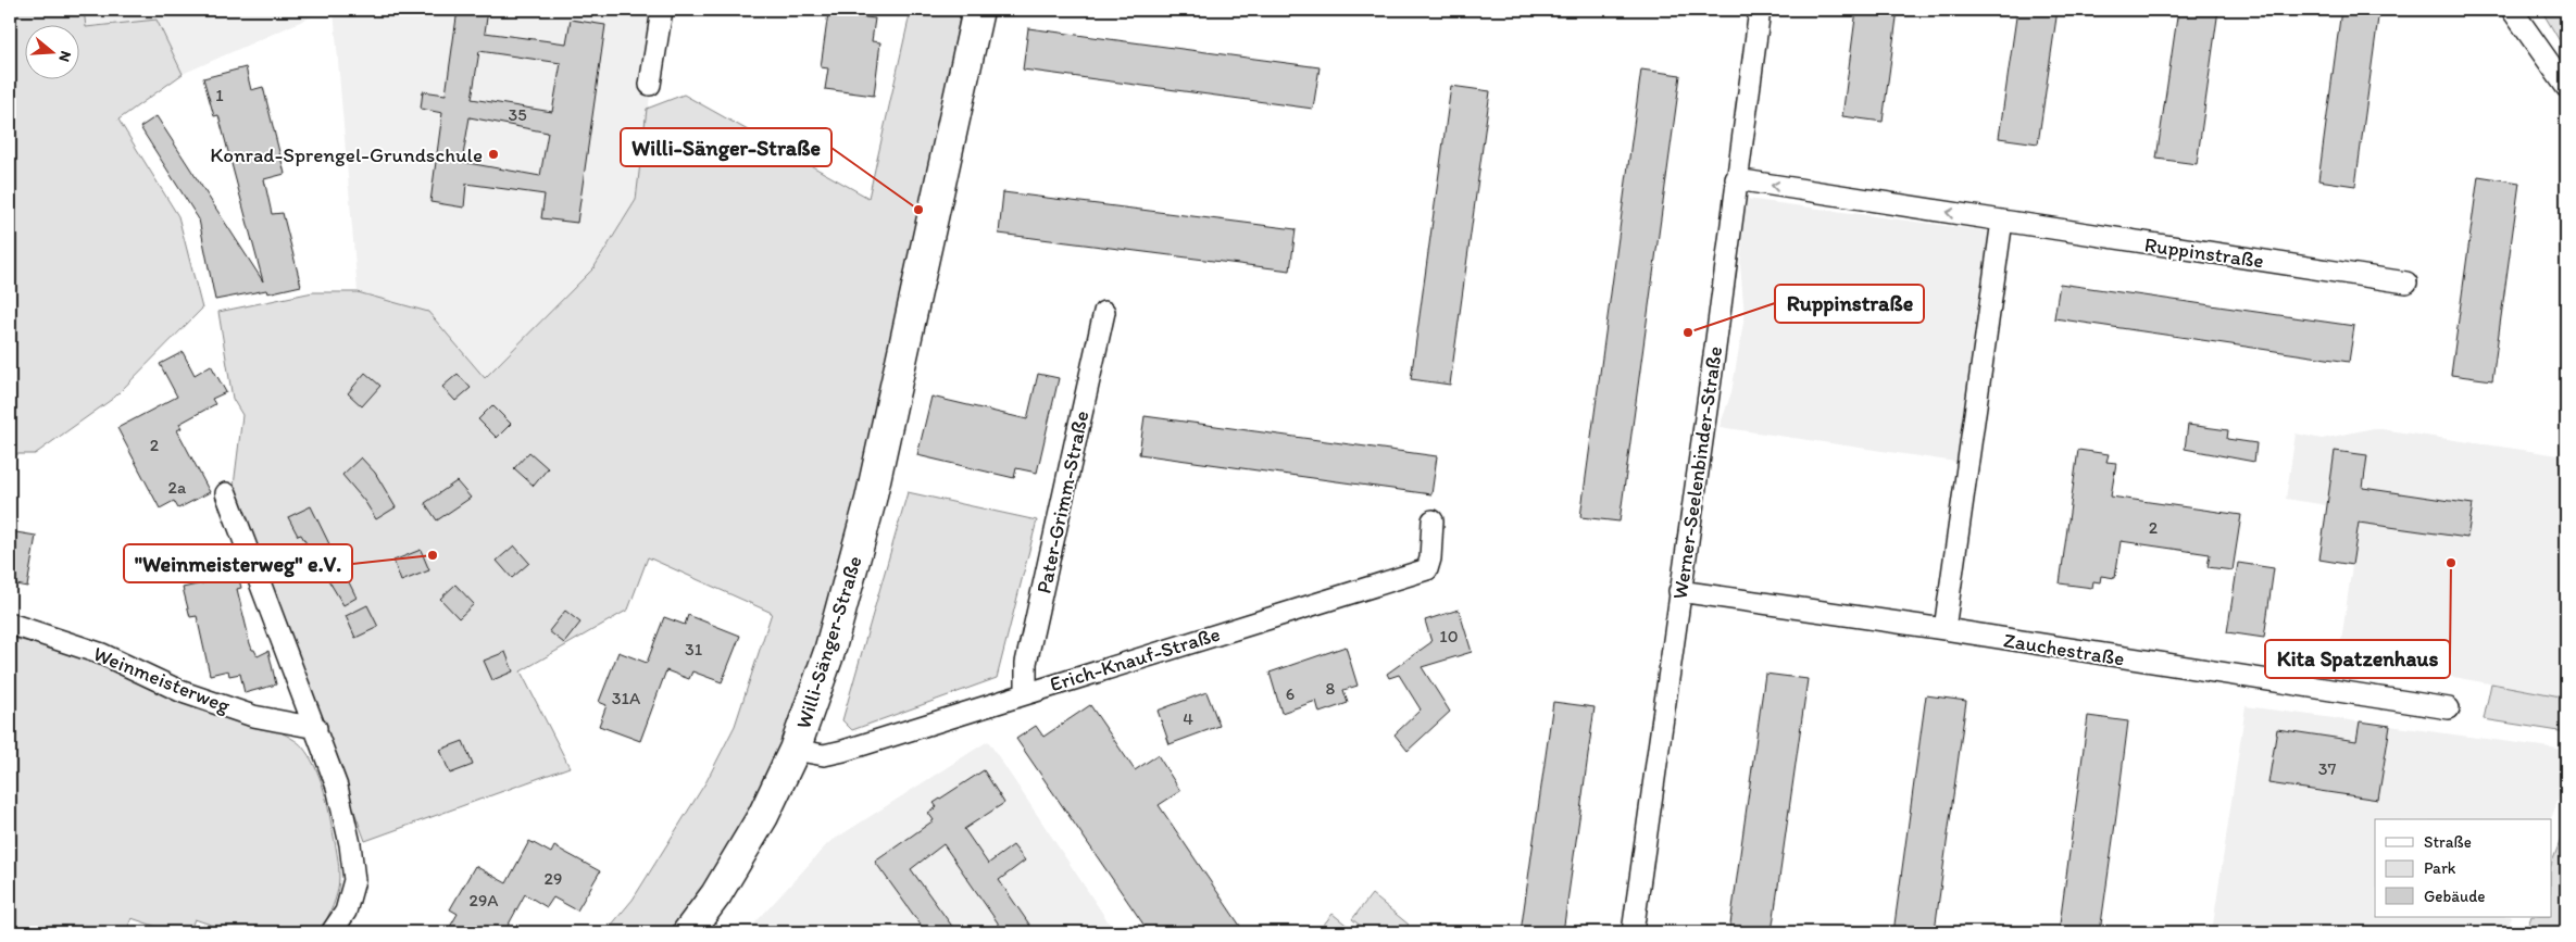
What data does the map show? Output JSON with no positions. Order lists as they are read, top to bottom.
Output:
{
  "streets": {
    "main road": ["Willi-Sänger-Straße"],
    "street": [
      "Ruppinstraße",
      "Werner-Seelenbinder-Straße",
      "Pater-Grimm-Straße",
      "Zauchestraße",
      "Erich-Knauf-Straße",
      "Weinmeisterweg"
    ]
  },
  "crossings": [
    ["Ruppinstraße", "Werner-Seelenbinder-Straße"],
    ["Werner-Seelenbinder-Straße", "Zauchestraße"],
    ["Pater-Grimm-Straße", "Erich-Knauf-Straße"],
    ["Willi-Sänger-Straße", "Erich-Knauf-Straße"]
  ],
  "one_way": ["Ruppinstraße"],
  "places": [
    "Konrad-Sprengel-Grundschule",
    "Willi-Sänger-Straße",
    "Ruppinstraße",
    "\"Weinmeisterweg\" e.V.",
    "Kita Spatzenhaus"
  ],
  "house_numbers": [
    "1",
    "35",
    "2",
    "2a",
    "2",
    "10",
    "31",
    "8",
    "6",
    "31A",
    "4",
    "37",
    "29",
    "29A"
  ],
  "legend": ["Straße", "Park", "Gebäude"],
  "north": "right"
}
